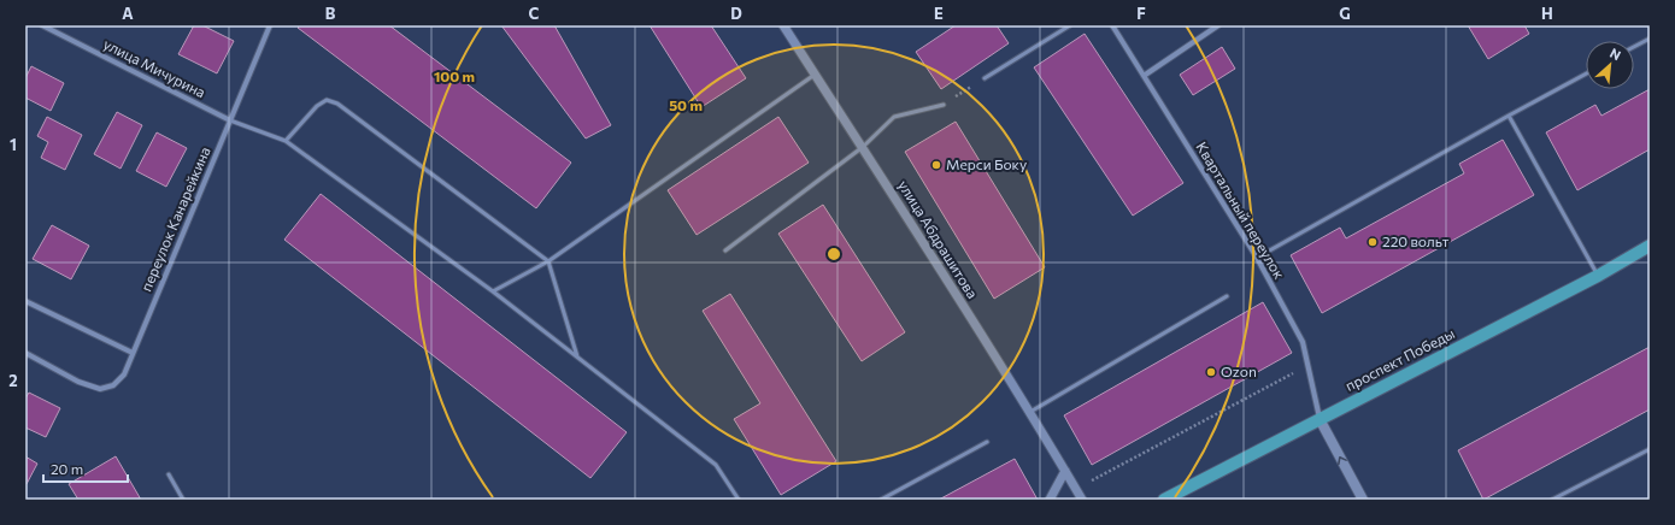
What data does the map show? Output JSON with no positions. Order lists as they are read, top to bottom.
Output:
{
  "streets": {
    "main road": ["проспект Победы"],
    "street": [
      "улица Мичурина",
      "Квартальный переулок",
      "переулок Канарейкина",
      "улица Абдрашитова"
    ]
  },
  "crossings": [
    ["улица Мичурина", "переулок Канарейкина"],
    ["Квартальный переулок", "проспект Победы"]
  ],
  "places": ["Мерси Боку", "220 вольт", "Ozon"],
  "scale_bar": "20 m",
  "north": "top right",
  "grid": {
    "columns": [
      "A",
      "B",
      "C",
      "D",
      "E",
      "F",
      "G",
      "H"
    ],
    "rows": ["1", "2"]
  },
  "rings": ["100 m", "50 m"]
}
